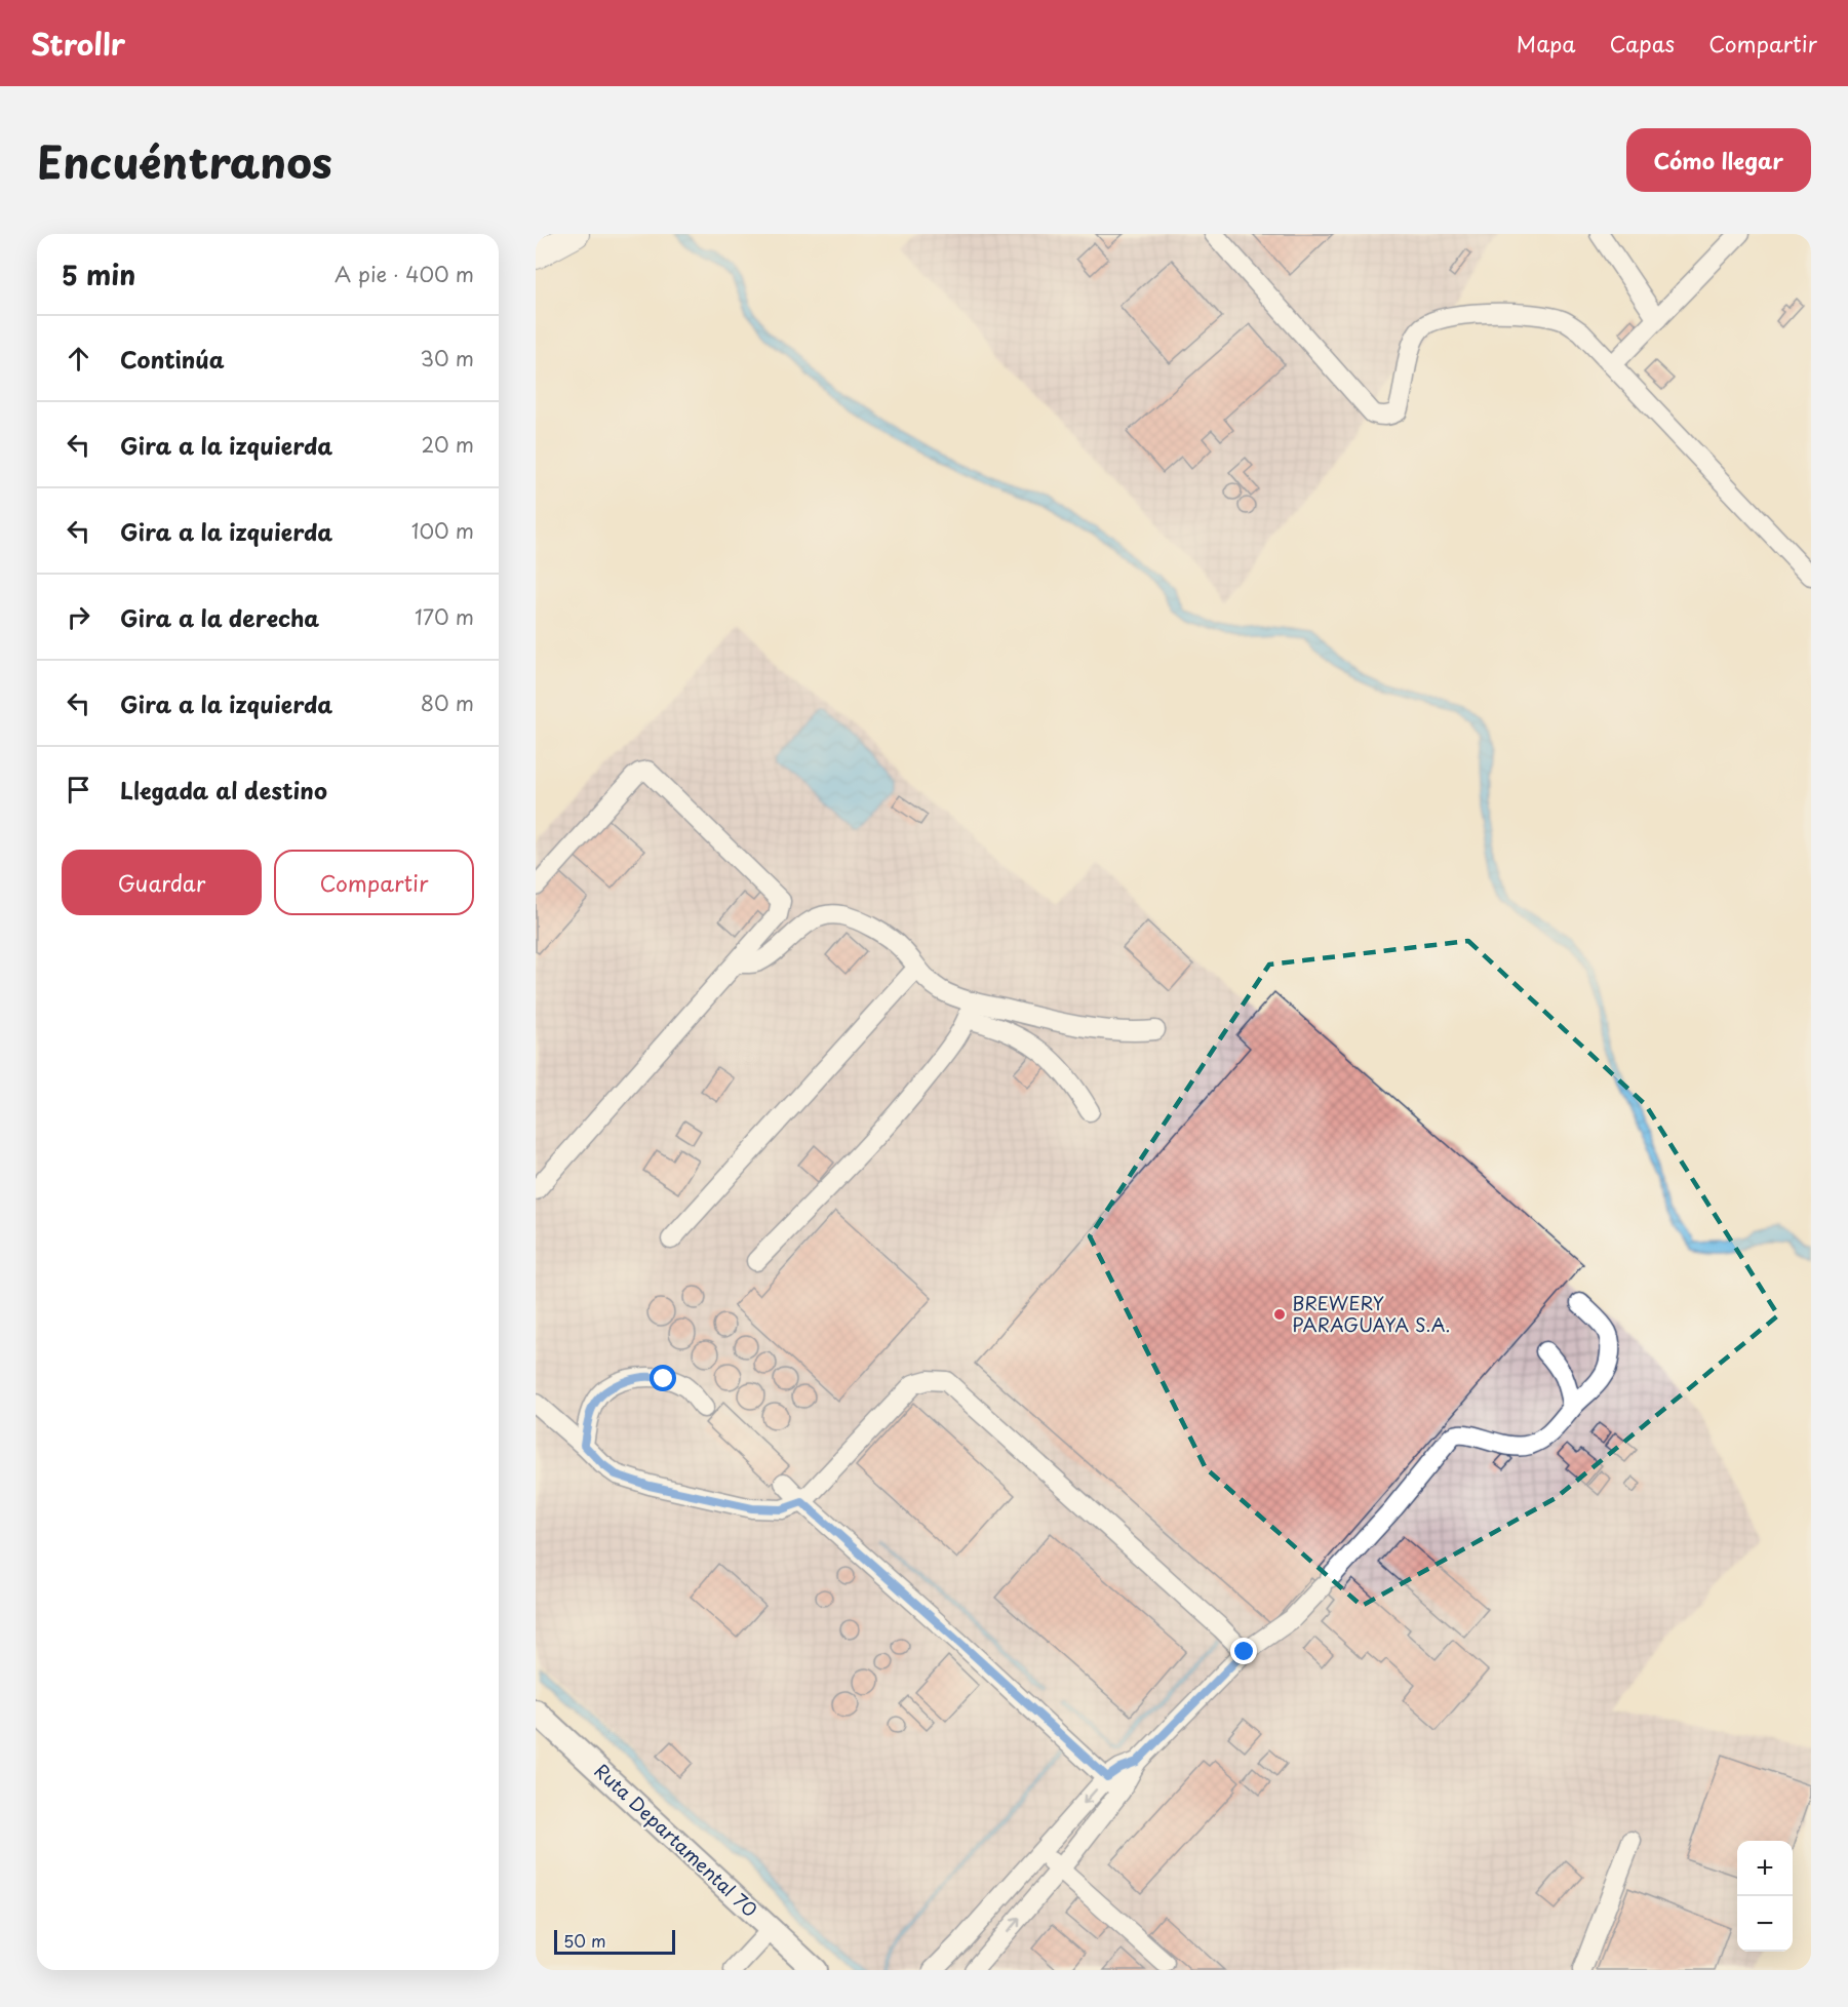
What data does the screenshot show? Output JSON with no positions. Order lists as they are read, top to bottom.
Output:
{
  "streets": {
    "main road": ["Ruta Departamental 70"]
  },
  "places": ["BREWERY PARAGUAYA S.A."],
  "scale_bar": "50 m",
  "page": {
    "header": "Strollr",
    "nav": ["Mapa", "Capas", "Compartir"],
    "title": "Encuéntranos",
    "buttons": [
      "Cómo llegar",
      ["Guardar", "Compartir"]
    ],
    "heading": ["5 min", "A pie · 400 m"],
    "list": [
      ["Continúa", "30 m"],
      ["Gira a la izquierda", "20 m"],
      ["Gira a la izquierda", "100 m"],
      ["Gira a la derecha", "170 m"],
      ["Gira a la izquierda", "80 m"],
      "Llegada al destino"
    ],
    "map_buttons": ["+", "−"],
    "scale": "50 m"
  }
}
